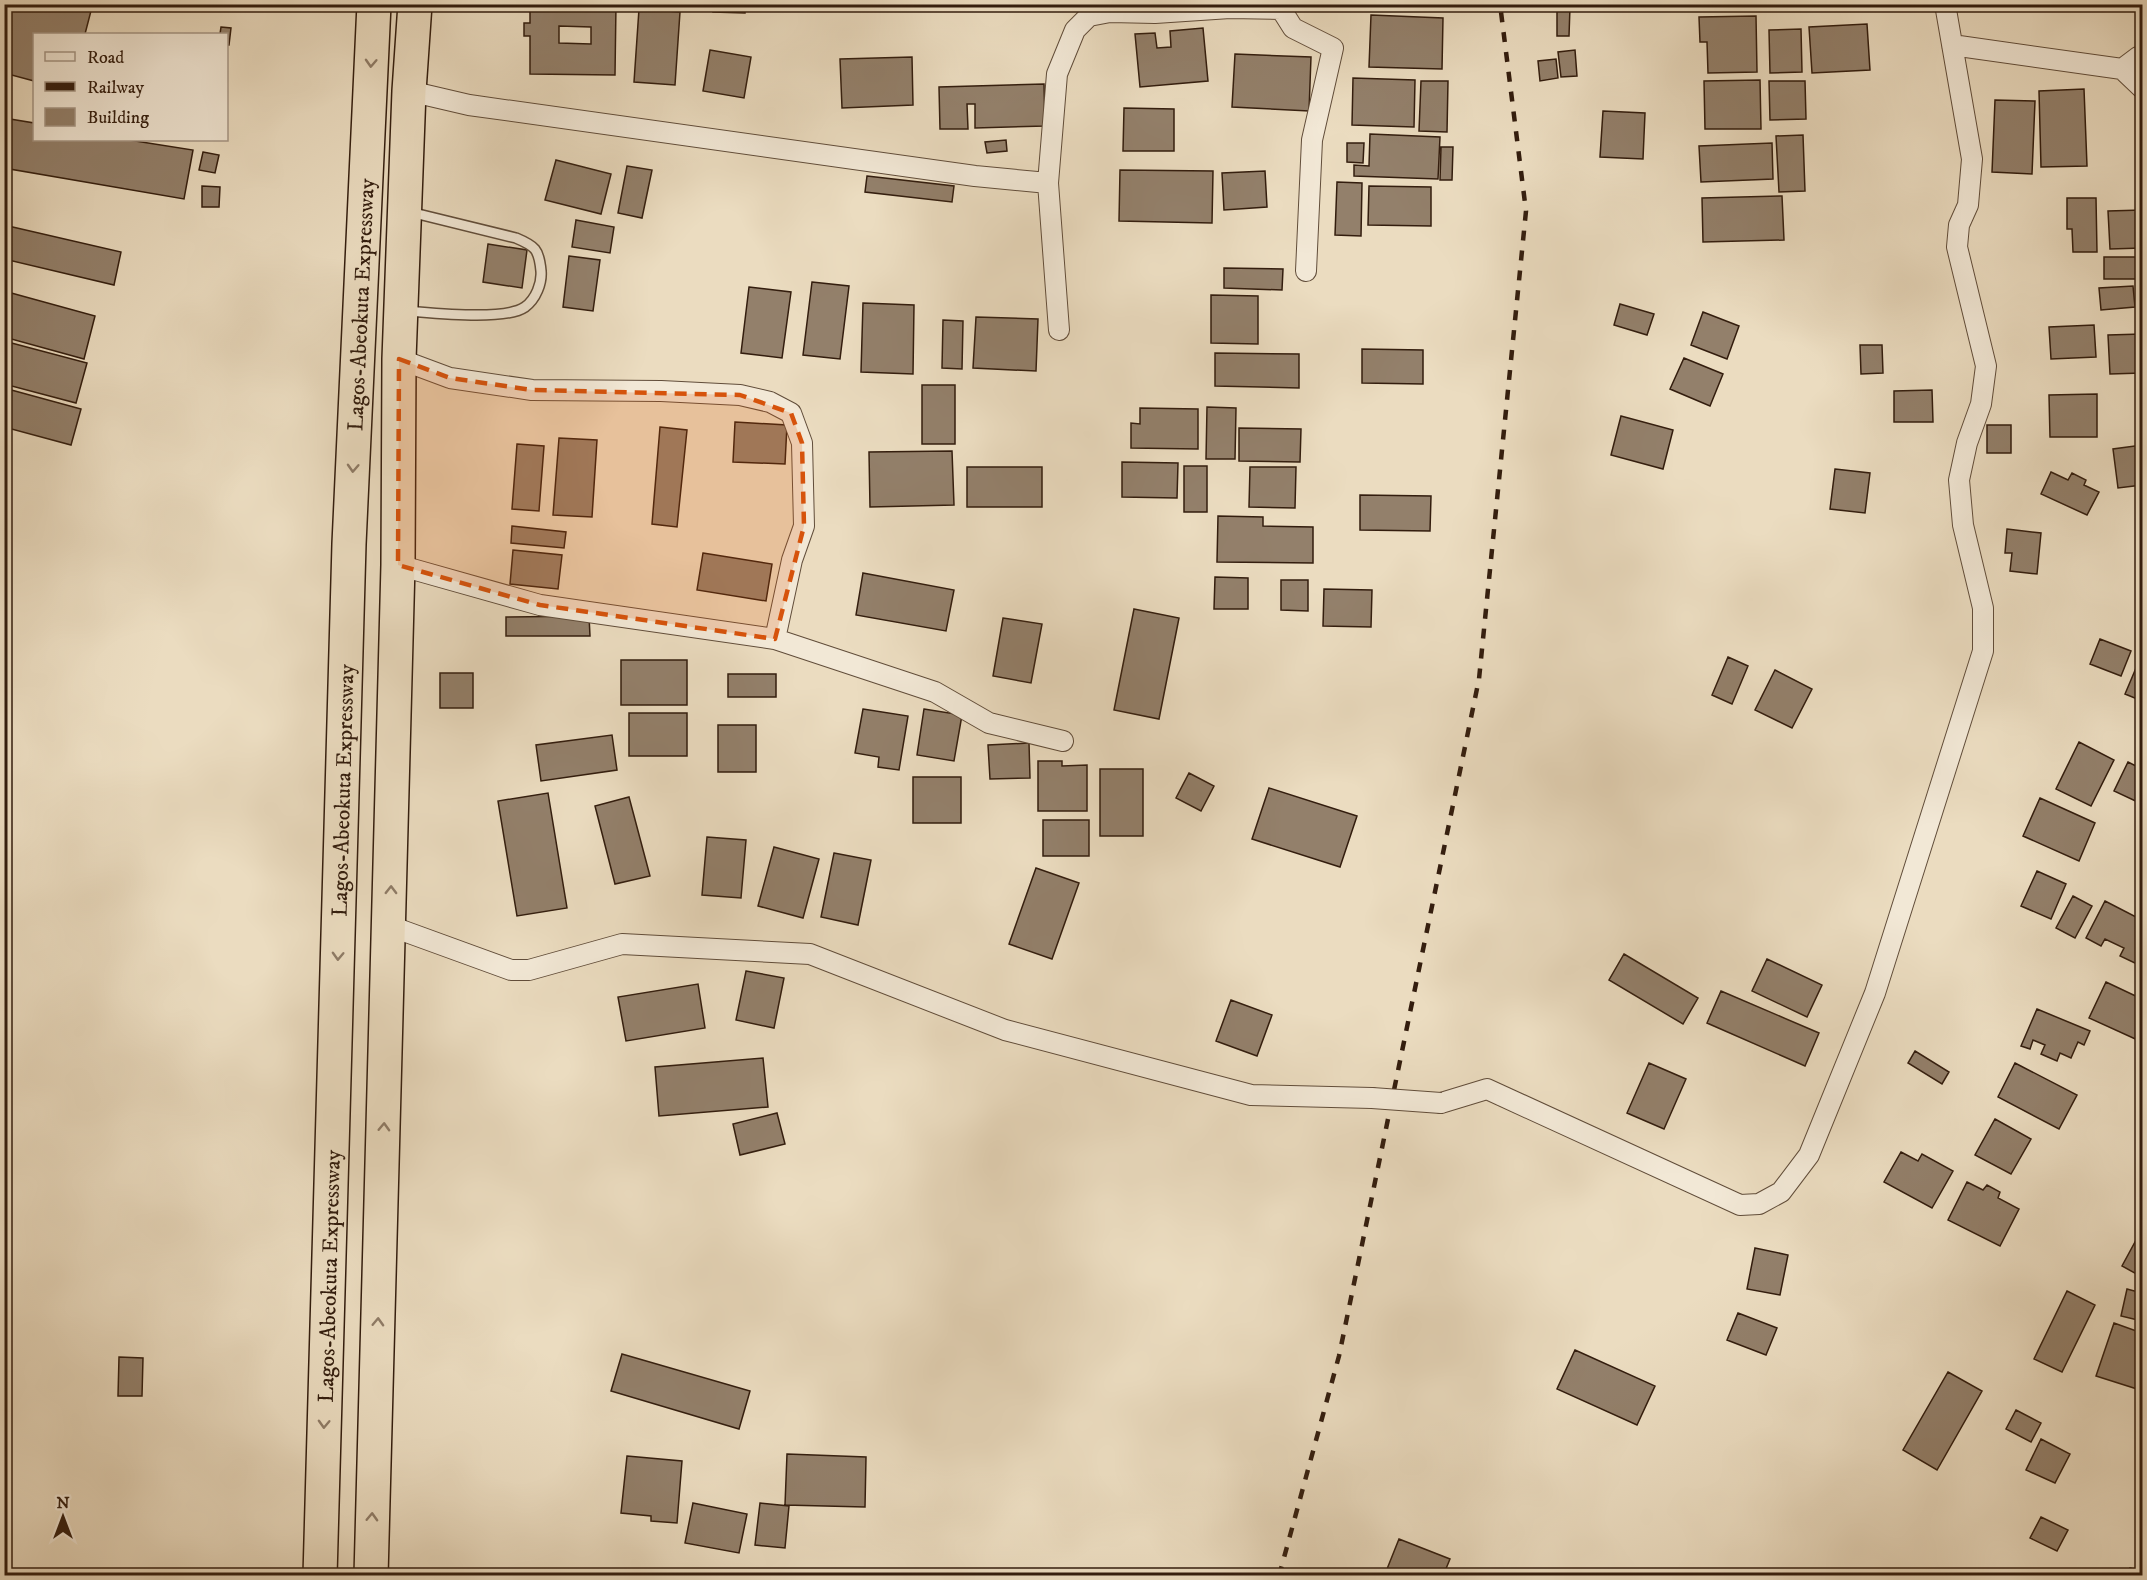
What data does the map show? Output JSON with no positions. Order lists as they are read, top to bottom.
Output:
{
  "streets": {
    "highway": ["Lagos-Abeokuta Expressway"]
  },
  "legend": ["Road", "Railway", "Building"],
  "north": "top"
}
